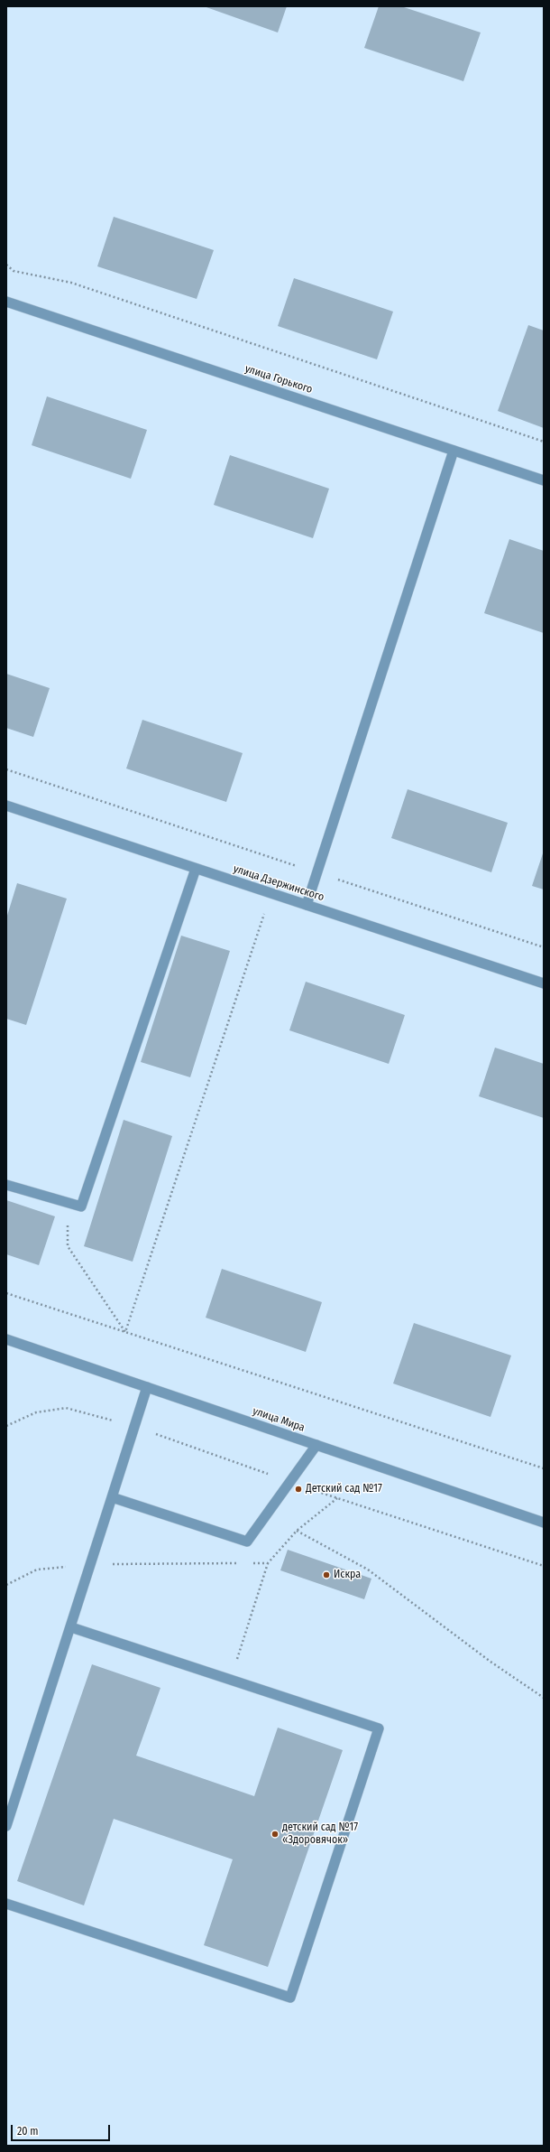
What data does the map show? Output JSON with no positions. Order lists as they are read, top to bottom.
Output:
{
  "streets": {
    "street": ["улица Горького", "улица Дзержинского", "улица Мира"]
  },
  "places": ["Детский сад №17", "Искра", "детский сад №17 «Здоровячок»"],
  "scale_bar": "20 m"
}
